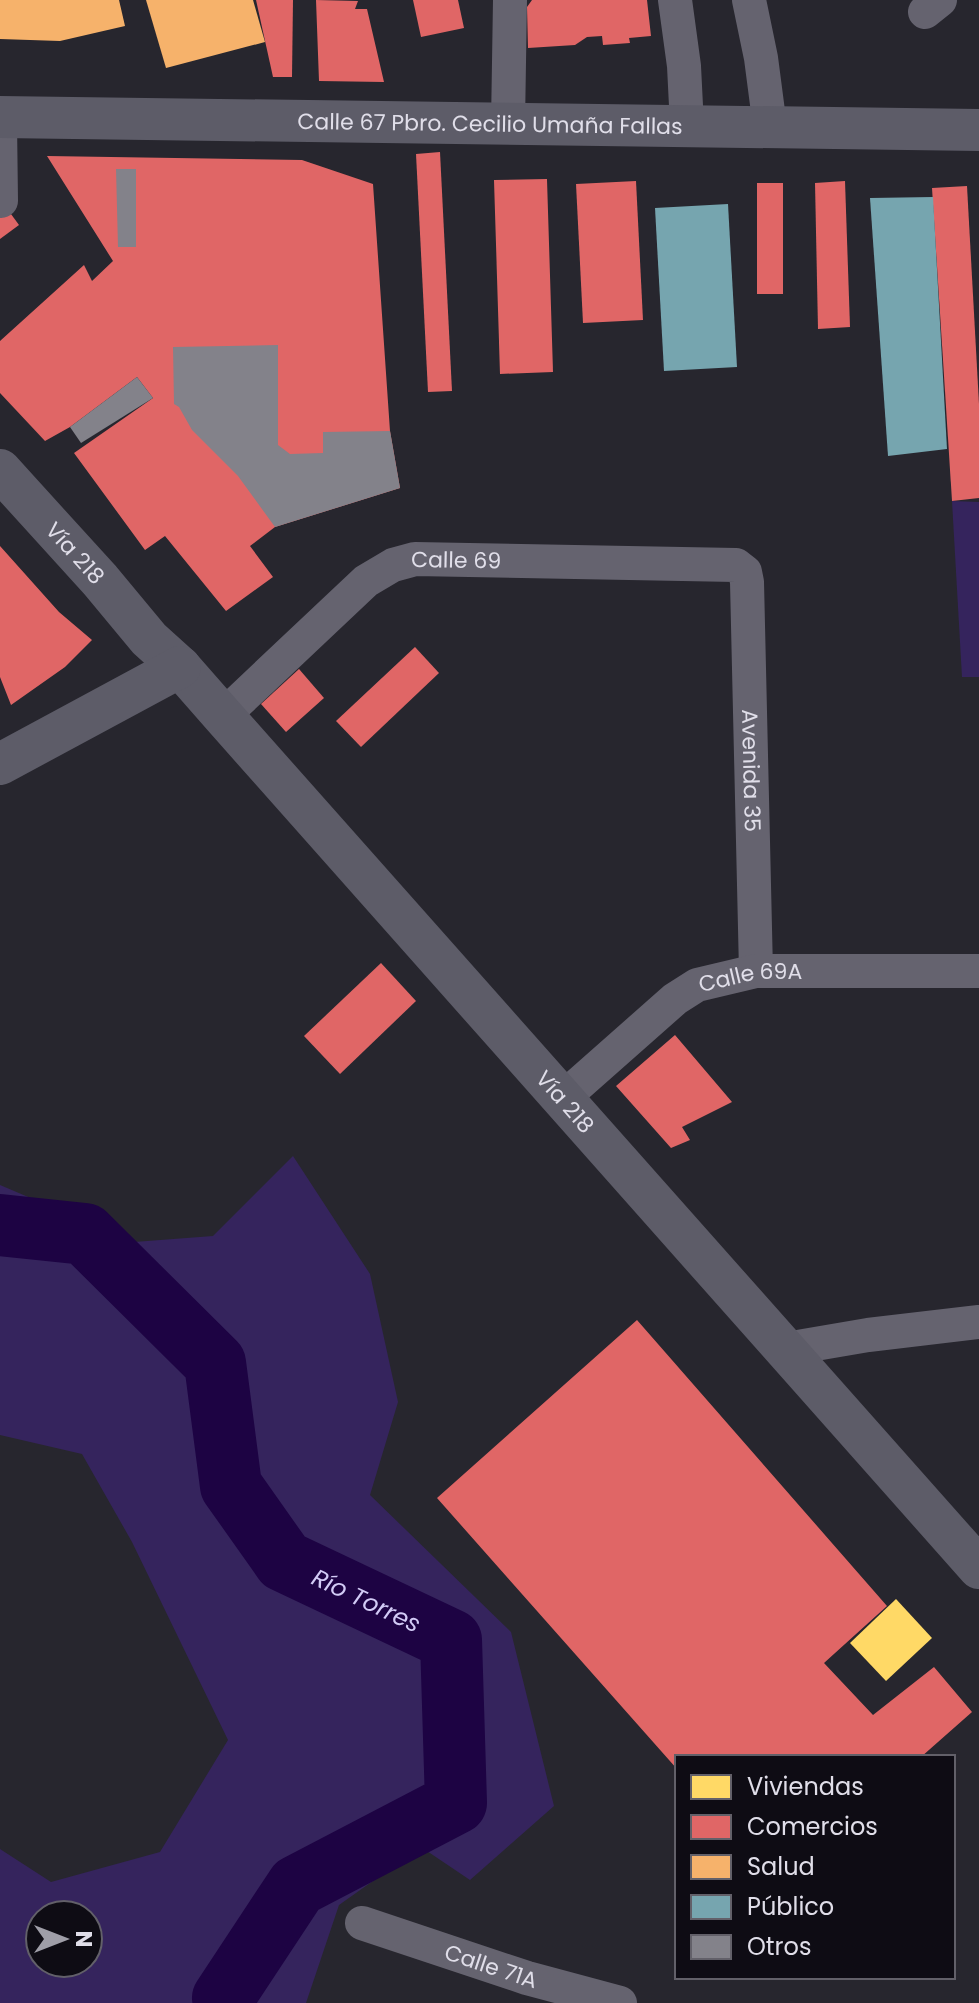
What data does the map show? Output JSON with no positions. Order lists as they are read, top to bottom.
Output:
{
  "streets": {
    "main road": ["Calle 67 Pbro. Cecilio Umaña Fallas", "Vía 218"],
    "street": [
      "Calle 69",
      "Avenida 35",
      "Calle 69A",
      "Calle 71A"
    ]
  },
  "crossings": [
    ["Vía 218", "Calle 69"],
    ["Vía 218", "Calle 69A"],
    ["Calle 69", "Avenida 35"],
    ["Avenida 35", "Calle 69A"]
  ],
  "water": ["Río Torres"],
  "legend": [
    "Viviendas",
    "Comercios",
    "Salud",
    "Público",
    "Otros"
  ],
  "north": "right"
}
